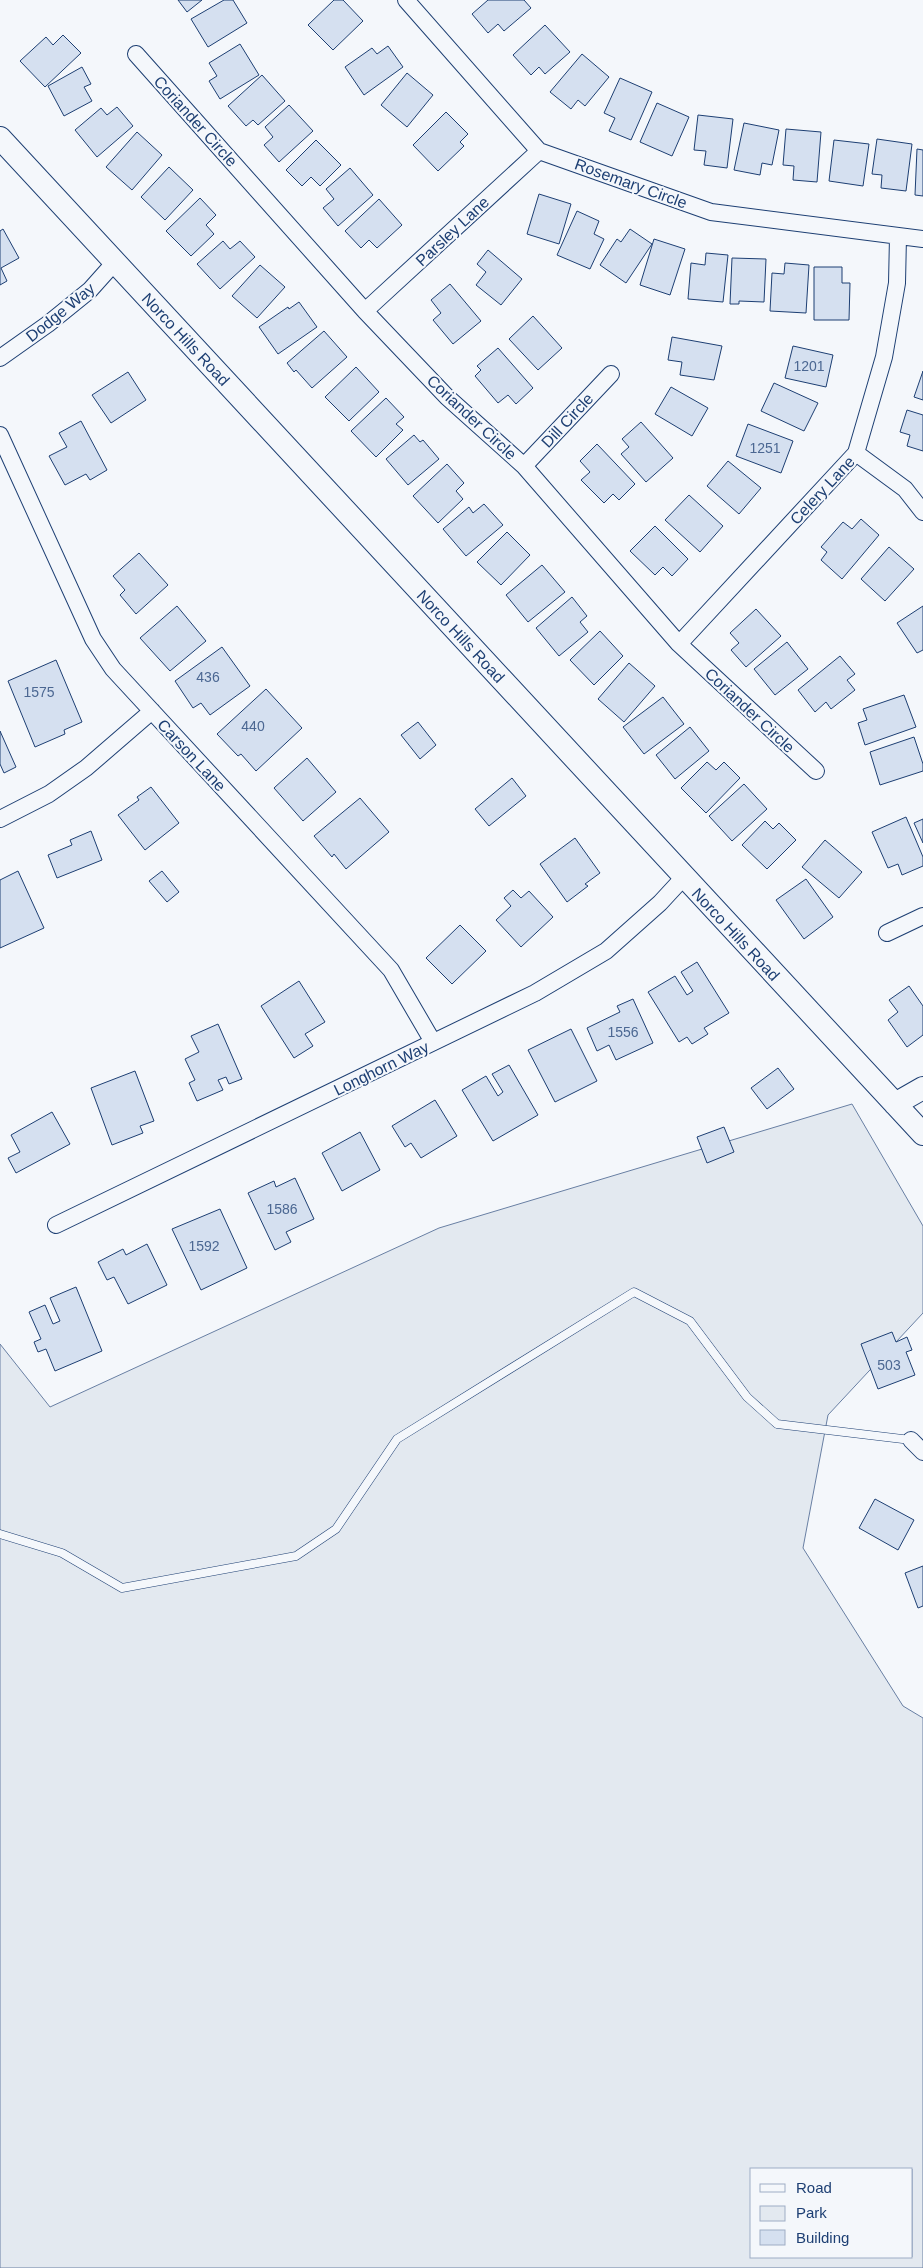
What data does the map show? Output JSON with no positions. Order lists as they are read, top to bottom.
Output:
{
  "streets": {
    "street": [
      "Coriander Circle",
      "Rosemary Circle",
      "Parsley Lane",
      "Dodge Way",
      "Norco Hills Road",
      "Dill Circle",
      "Celery Lane",
      "Carson Lane",
      "Longhorn Way"
    ]
  },
  "crossings": [
    ["Coriander Circle", "Parsley Lane"],
    ["Coriander Circle", "Dill Circle"],
    ["Coriander Circle", "Celery Lane"],
    ["Rosemary Circle", "Parsley Lane"],
    ["Rosemary Circle", "Celery Lane"],
    ["Dodge Way", "Norco Hills Road"],
    ["Norco Hills Road", "Longhorn Way"],
    ["Carson Lane", "Longhorn Way"]
  ],
  "house_numbers": [
    "1201",
    "1251",
    "436",
    "1575",
    "440",
    "1556",
    "1586",
    "1592",
    "503"
  ],
  "legend": ["Road", "Park", "Building"]
}
